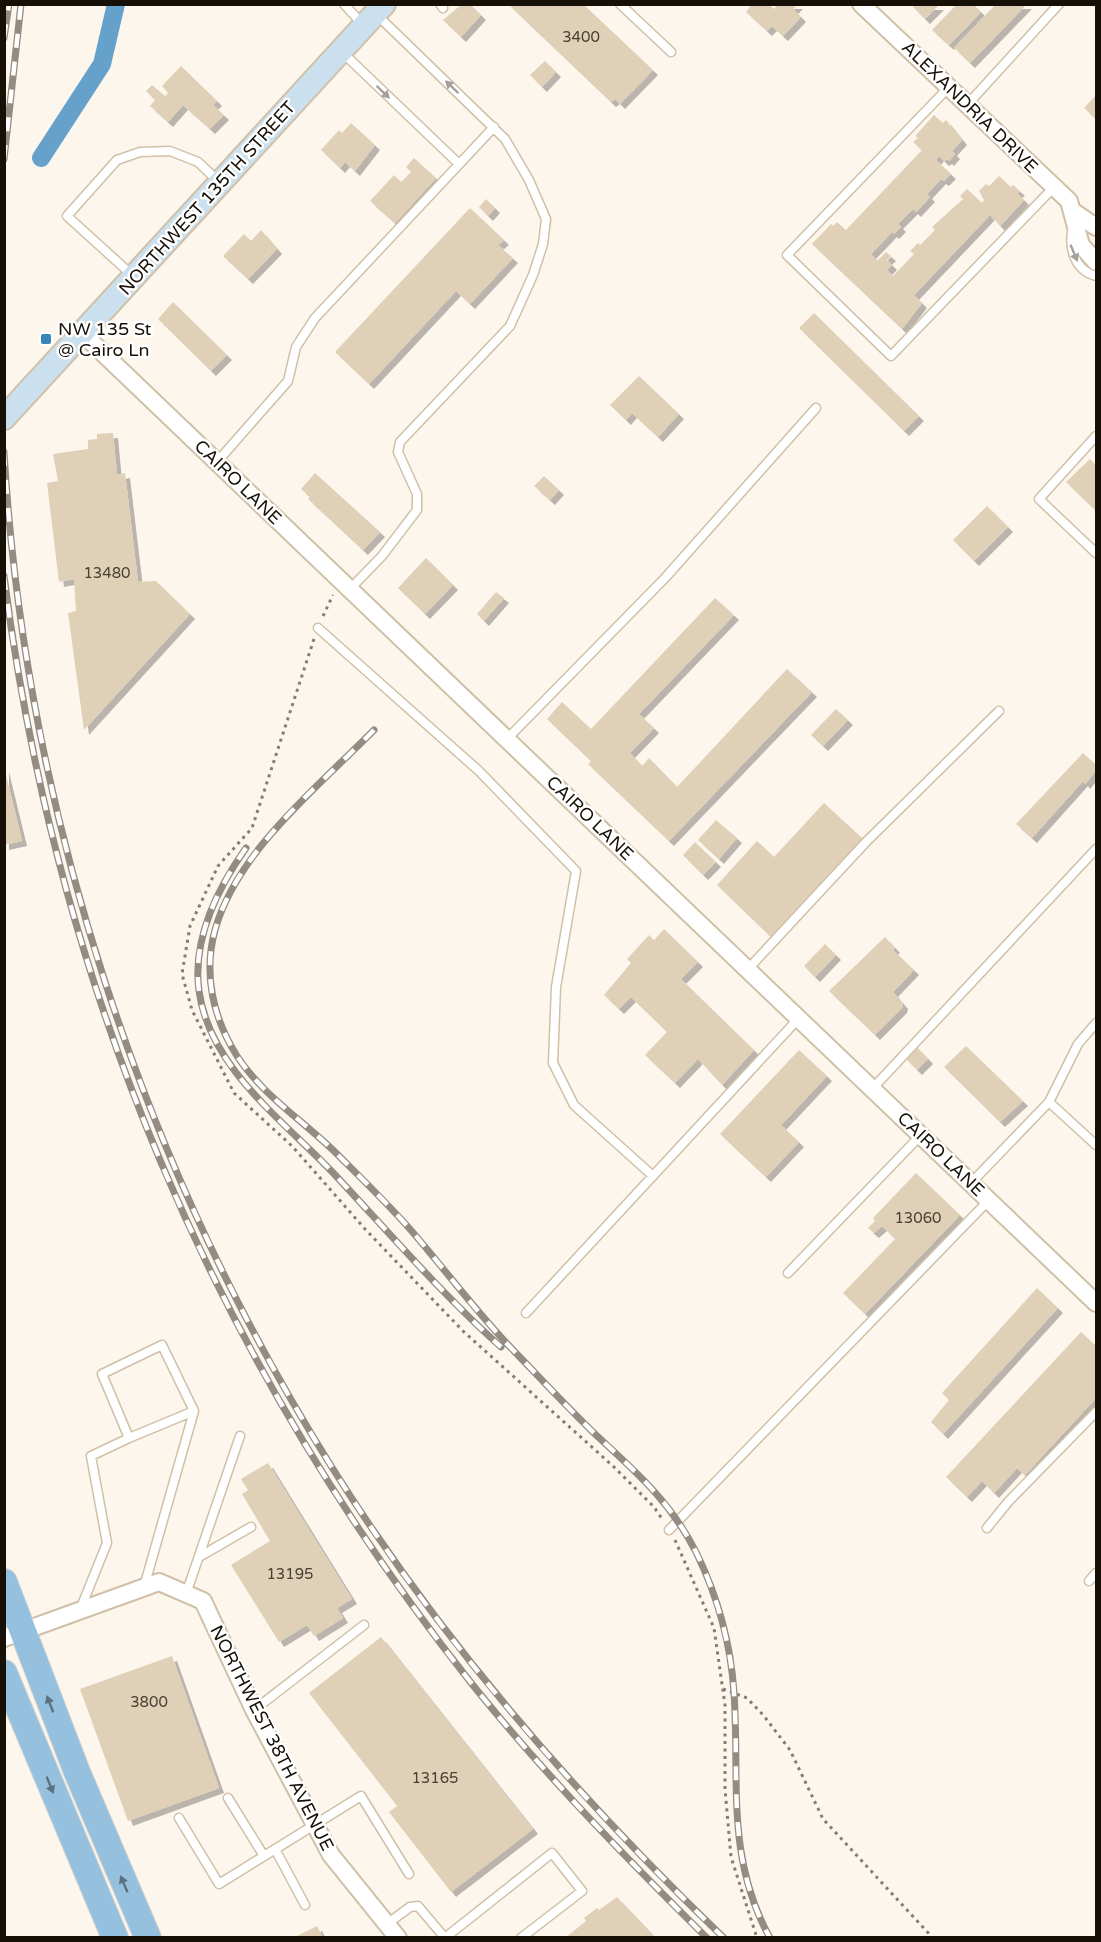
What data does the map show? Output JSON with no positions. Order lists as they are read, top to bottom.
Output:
{
  "streets": {
    "main road": ["NORTHWEST 135TH STREET"],
    "street": ["ALEXANDRIA DRIVE", "CAIRO LANE", "NORTHWEST 38TH AVENUE"]
  },
  "crossings": [
    ["NORTHWEST 135TH STREET", "CAIRO LANE"]
  ],
  "places": {
    "transit": ["NW 135 St @ Cairo Ln"]
  },
  "house_numbers": [
    "3400",
    "13480",
    "13060",
    "13195",
    "3800",
    "13165"
  ]
}
